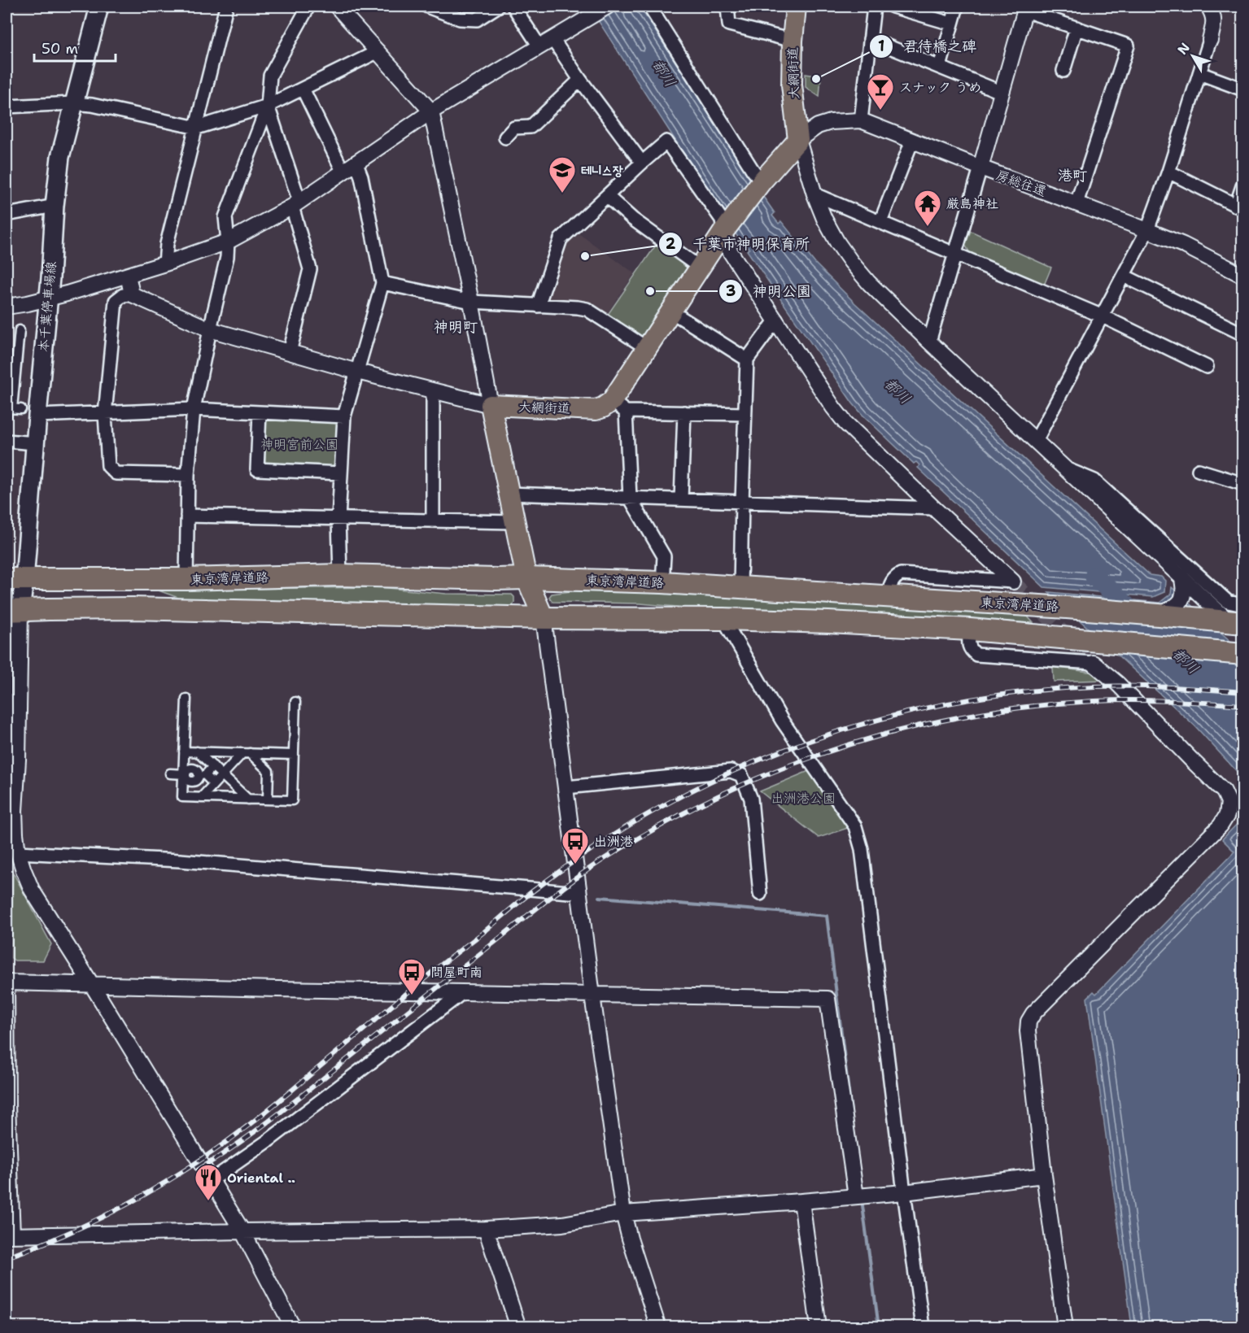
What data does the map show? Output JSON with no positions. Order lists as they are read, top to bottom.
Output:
{
  "streets": {
    "highway": ["東京湾岸道路"],
    "main road": ["大網街道", "本千葉停車場線"],
    "street": ["房総往還"]
  },
  "crossings": [
    ["大網街道", "房総往還"],
    ["本千葉停車場線", "東京湾岸道路"]
  ],
  "districts": ["港町", "神明町"],
  "water": ["都川"],
  "parks": ["神明宮前公園", "出洲港公園"],
  "places": {
    "other": ["君待橋之碑", "千葉市神明保育所", "神明公園"],
    "bar": ["スナック うめ"],
    "school or university": ["테니스장"],
    "temple": ["厳島神社"],
    "bus stop": ["出洲港", "問屋町南"],
    "restaurant": ["Oriental .."]
  },
  "scale_bar": "50 m",
  "north": "top left"
}
